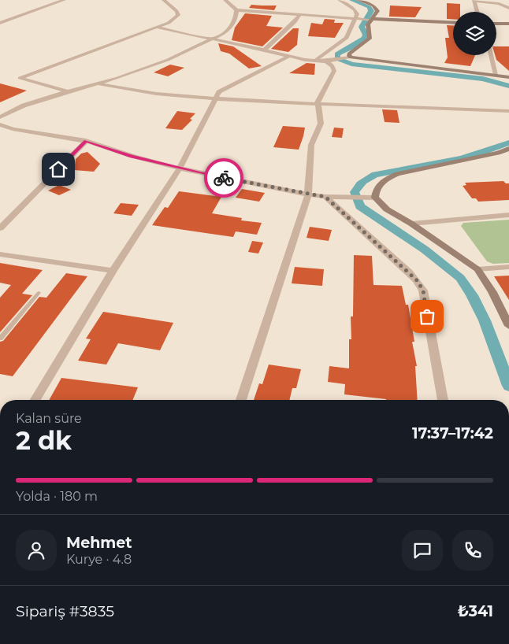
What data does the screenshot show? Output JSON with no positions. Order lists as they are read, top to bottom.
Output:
{
  "page": {
    "heading": ["2 dk", "Kalan süre", "17:37–17:42"],
    "panel": [
      "Mehmet",
      "Kurye · 4.8",
      "Sipariş #3835",
      "₺341"
    ],
    "bar": "Yolda · 180 m"
  }
}
